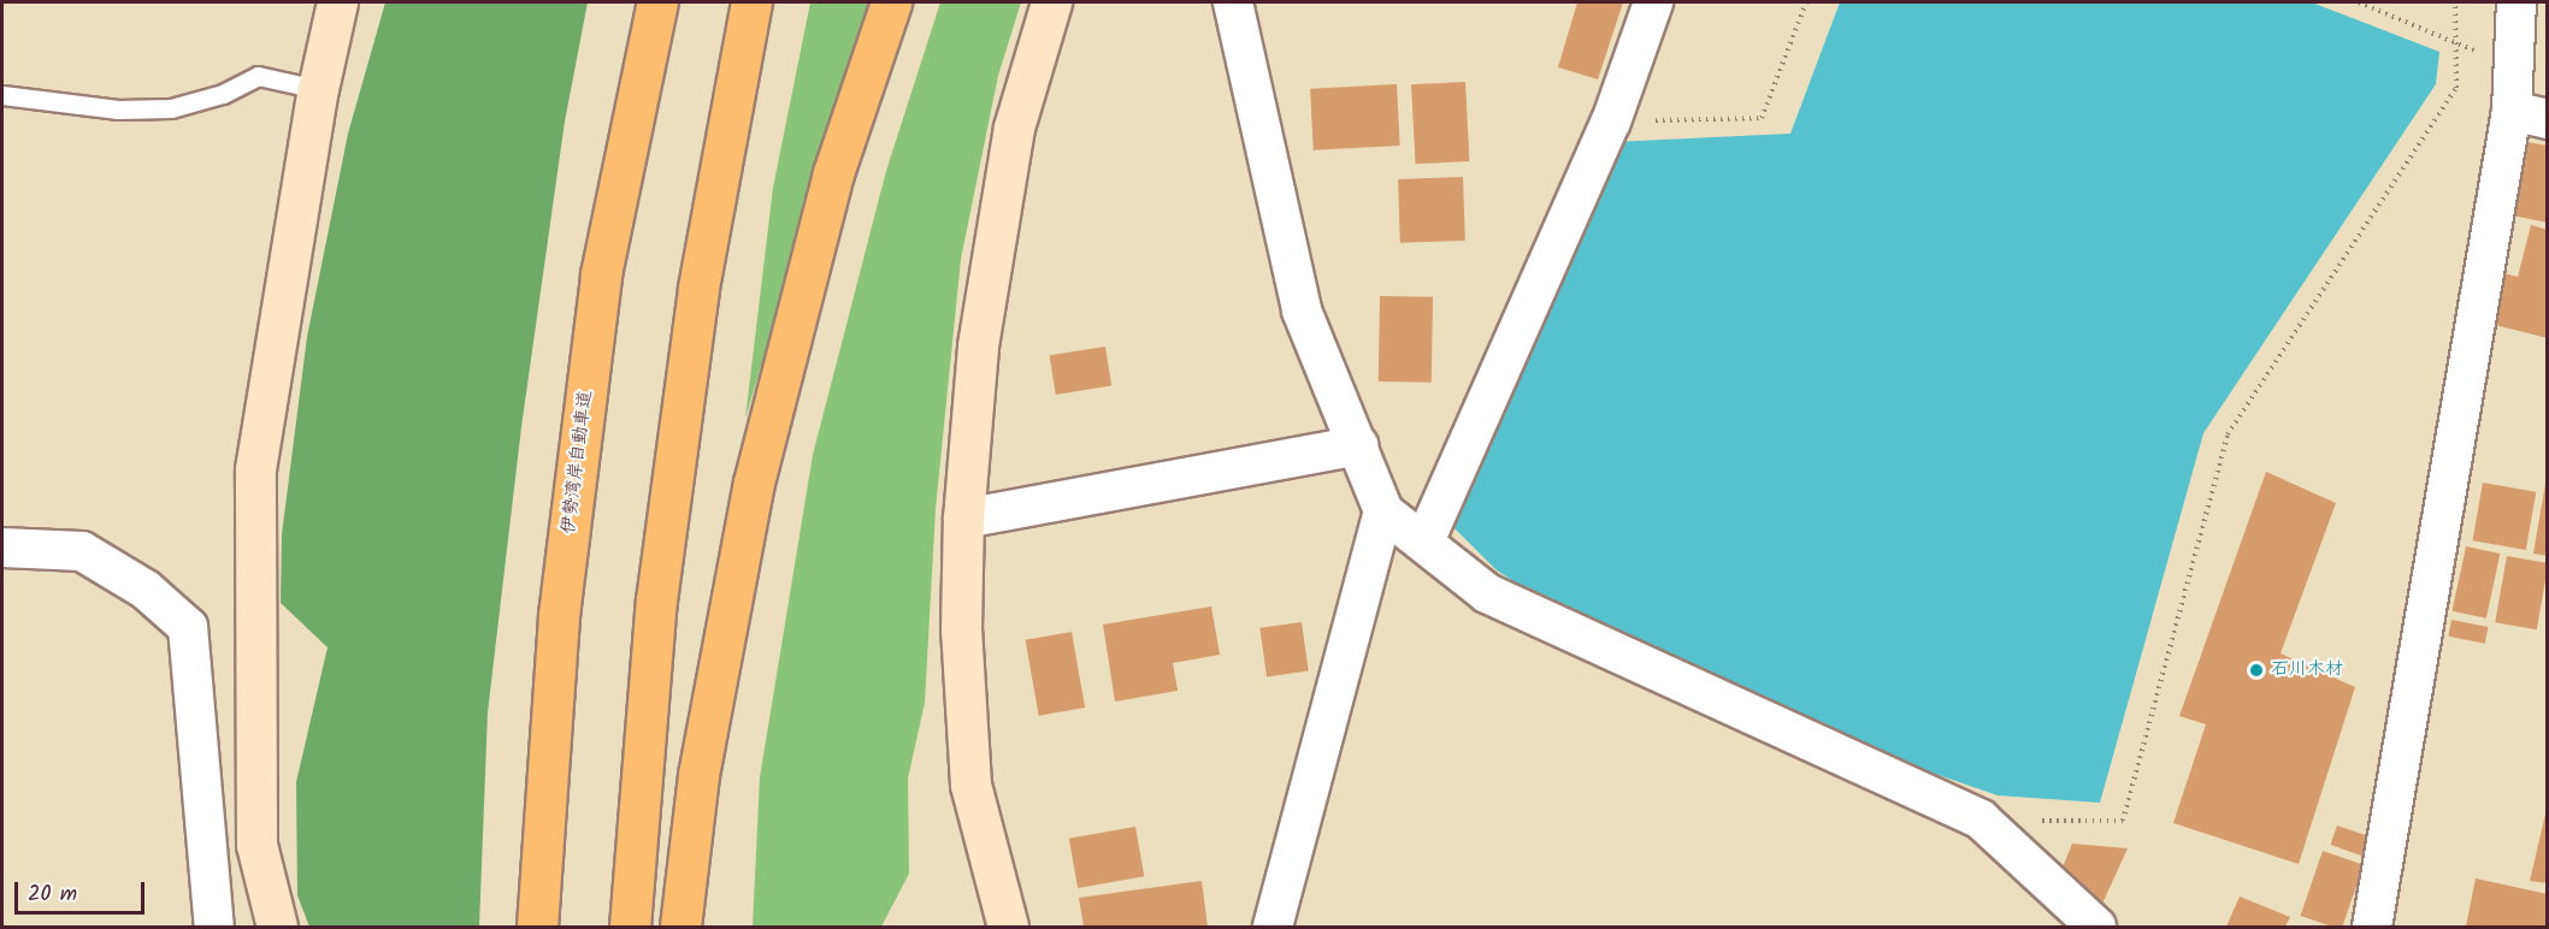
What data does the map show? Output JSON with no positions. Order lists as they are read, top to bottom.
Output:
{
  "streets": {
    "highway": ["伊勢湾岸自動車道"]
  },
  "places": ["石川木材"],
  "scale_bar": "20 m"
}
